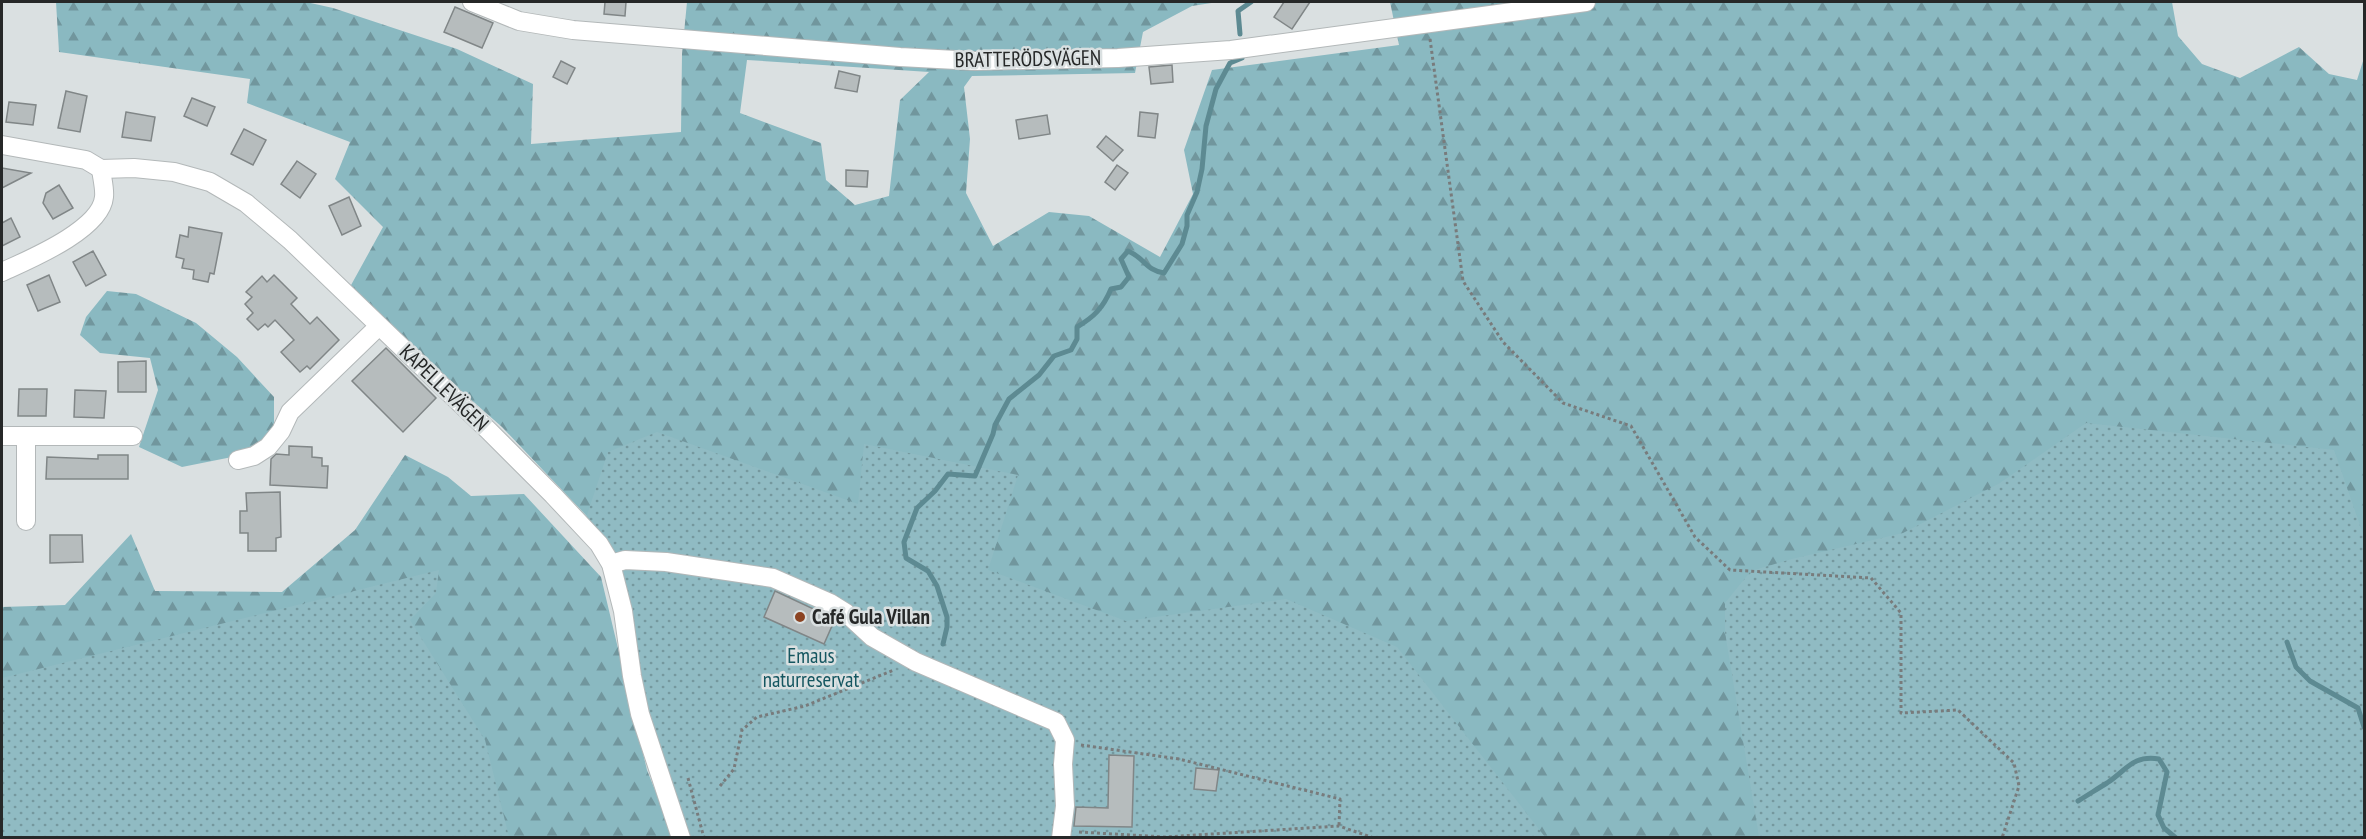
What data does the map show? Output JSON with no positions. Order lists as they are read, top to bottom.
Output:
{
  "streets": {
    "street": ["BRATTERÖDSVÄGEN", "KAPELLEVÄGEN"]
  },
  "parks": ["Emaus naturreservat"],
  "places": ["Café Gula Villan"]
}
